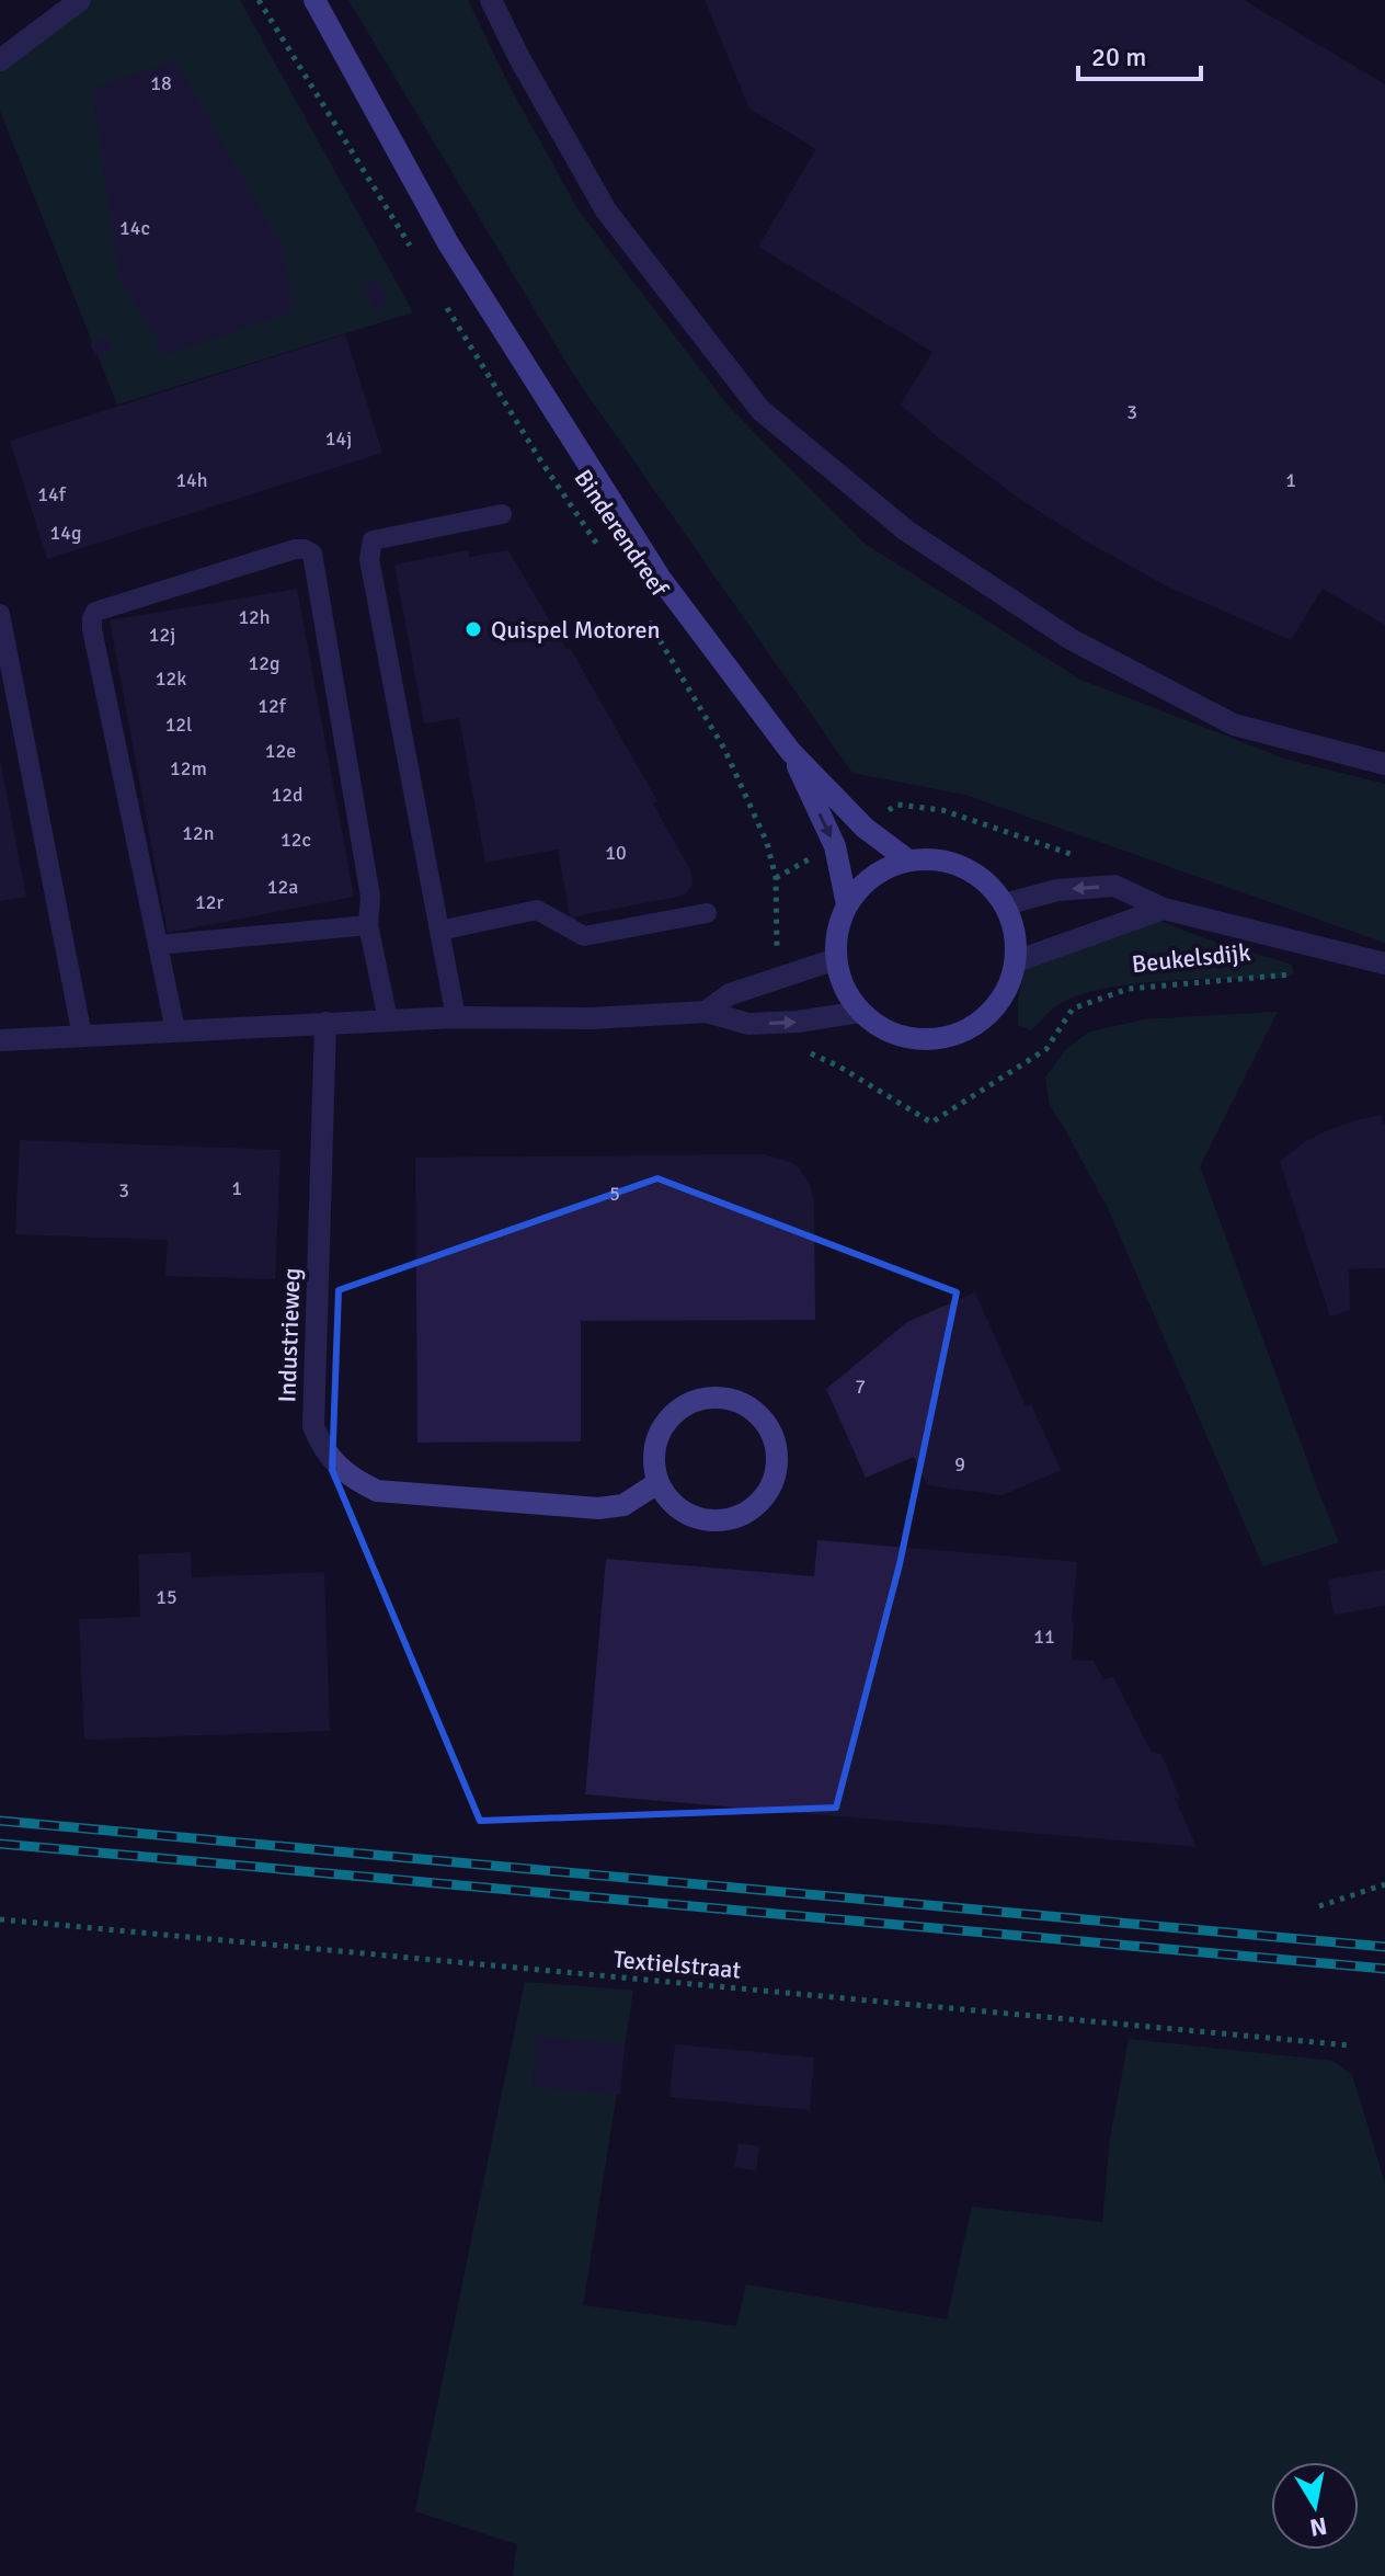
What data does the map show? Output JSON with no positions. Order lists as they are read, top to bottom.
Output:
{
  "streets": {
    "main road": ["Binderendreef"],
    "street": ["Beukelsdijk", "Industrieweg"],
    "path": ["Textielstraat"]
  },
  "crossings": [
    ["Binderendreef", "Beukelsdijk"]
  ],
  "places": ["Quispel Motoren"],
  "house_numbers": [
    "18",
    "14c",
    "3",
    "14j",
    "14h",
    "1",
    "14f",
    "14g",
    "12h",
    "12j",
    "12g",
    "12k",
    "12f",
    "12l",
    "12e",
    "12m",
    "12d",
    "12n",
    "12c",
    "10",
    "12a",
    "12r",
    "1",
    "3",
    "5",
    "7",
    "9",
    "15",
    "11"
  ],
  "scale_bar": "20 m",
  "north": "bottom"
}
